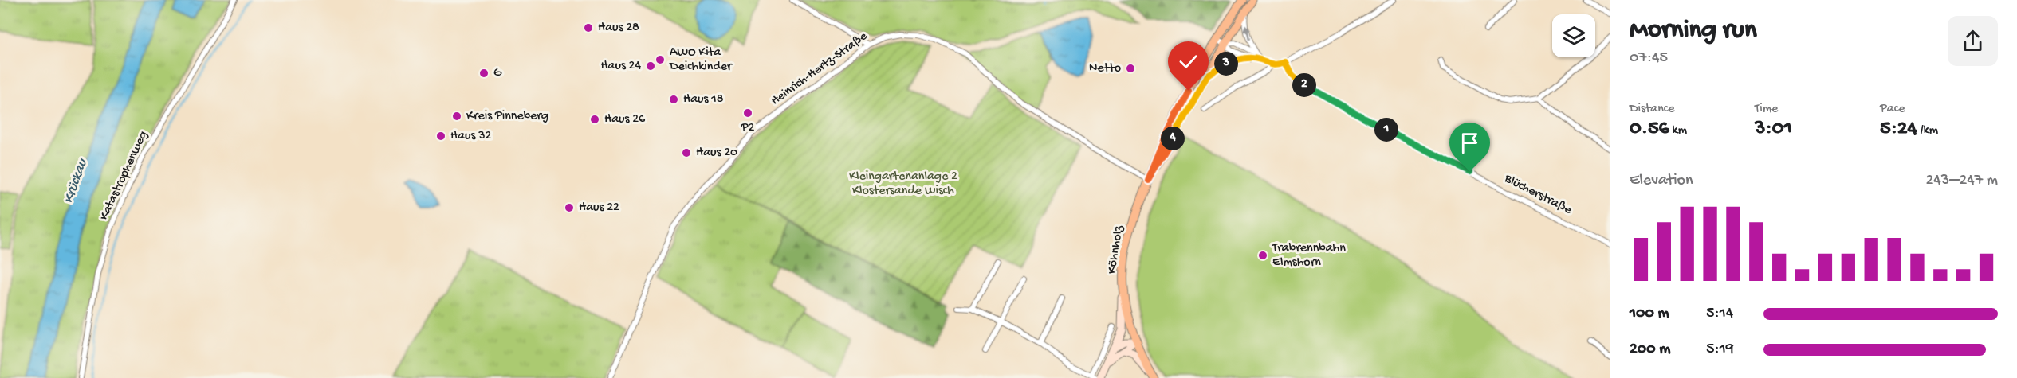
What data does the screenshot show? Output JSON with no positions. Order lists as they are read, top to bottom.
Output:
{
  "streets": {
    "main road": ["Köhnholz"],
    "street": ["Heinrich-Hertz-Straße", "Katastrophenweg", "Blücherstraße"]
  },
  "crossings": [
    ["Heinrich-Hertz-Straße", "Köhnholz"]
  ],
  "water": ["Krückau"],
  "parks": ["Kleingartenanlage 2 Klostersande Wisch"],
  "places": [
    "Haus 28",
    "AWO Kita Deichkinder",
    "Haus 24",
    "Netto",
    "G",
    "Haus 18",
    "P2",
    "Kreis Pinneberg",
    "Haus 26",
    "Haus 32",
    "Haus 20",
    "Haus 22",
    "Trabrennbahn Elmshorn"
  ],
  "page": {
    "heading": ["Morning run", "07:45"],
    "pins": [
      "3",
      "2",
      "1",
      "4"
    ],
    "stats": [
      ["Distance", "0.56 km"],
      ["Time", "3:01"],
      ["Pace", "5:24 /km"]
    ],
    "chart": ["Elevation", "243–247 m"],
    "list": [
      {
        "name": "100 m",
        "note": "5:14"
      },
      {
        "name": "200 m",
        "note": "5:19"
      }
    ]
  }
}
